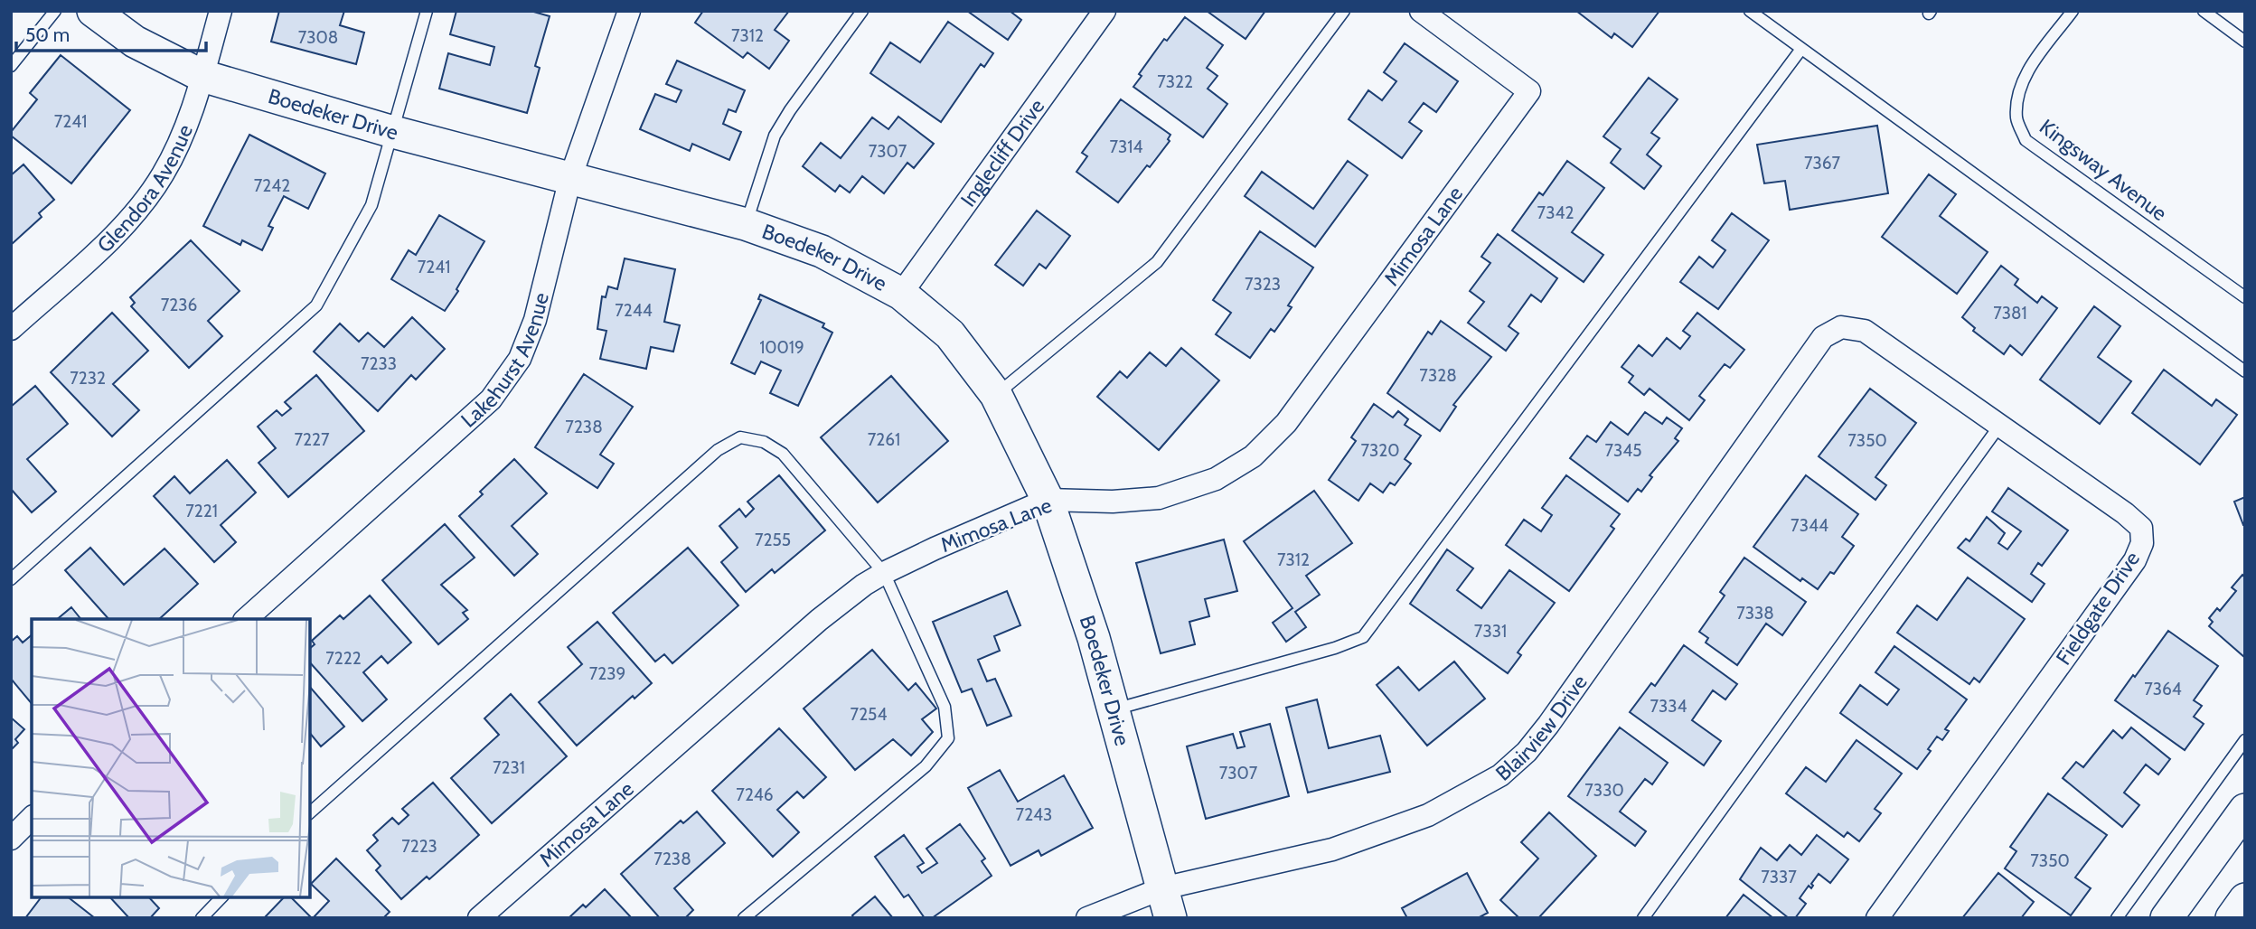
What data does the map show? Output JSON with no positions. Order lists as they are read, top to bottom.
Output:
{
  "streets": {
    "street": [
      "Boedeker Drive",
      "Inglecliff Drive",
      "Glendora Avenue",
      "Mimosa Lane",
      "Lakehurst Avenue",
      "Fieldgate Drive",
      "Blairview Drive"
    ],
    "lane": ["Kingsway Avenue"]
  },
  "crossings": [
    ["Boedeker Drive", "Inglecliff Drive"],
    ["Boedeker Drive", "Glendora Avenue"],
    ["Boedeker Drive", "Mimosa Lane"],
    ["Boedeker Drive", "Lakehurst Avenue"],
    ["Boedeker Drive", "Blairview Drive"],
    ["Fieldgate Drive", "Blairview Drive"]
  ],
  "house_numbers": [
    "7312",
    "7308",
    "7322",
    "7241",
    "7314",
    "7307",
    "7367",
    "7242",
    "7342",
    "7241",
    "7323",
    "7236",
    "7244",
    "7381",
    "10019",
    "7233",
    "7328",
    "7232",
    "7238",
    "7227",
    "7261",
    "7350",
    "7320",
    "7345",
    "7221",
    "7344",
    "7255",
    "7312",
    "7338",
    "7331",
    "7222",
    "7239",
    "7364",
    "7334",
    "7254",
    "7231",
    "7307",
    "7330",
    "7246",
    "7243",
    "7223",
    "7238",
    "7350",
    "7337"
  ],
  "scale_bar": "50 m"
}
